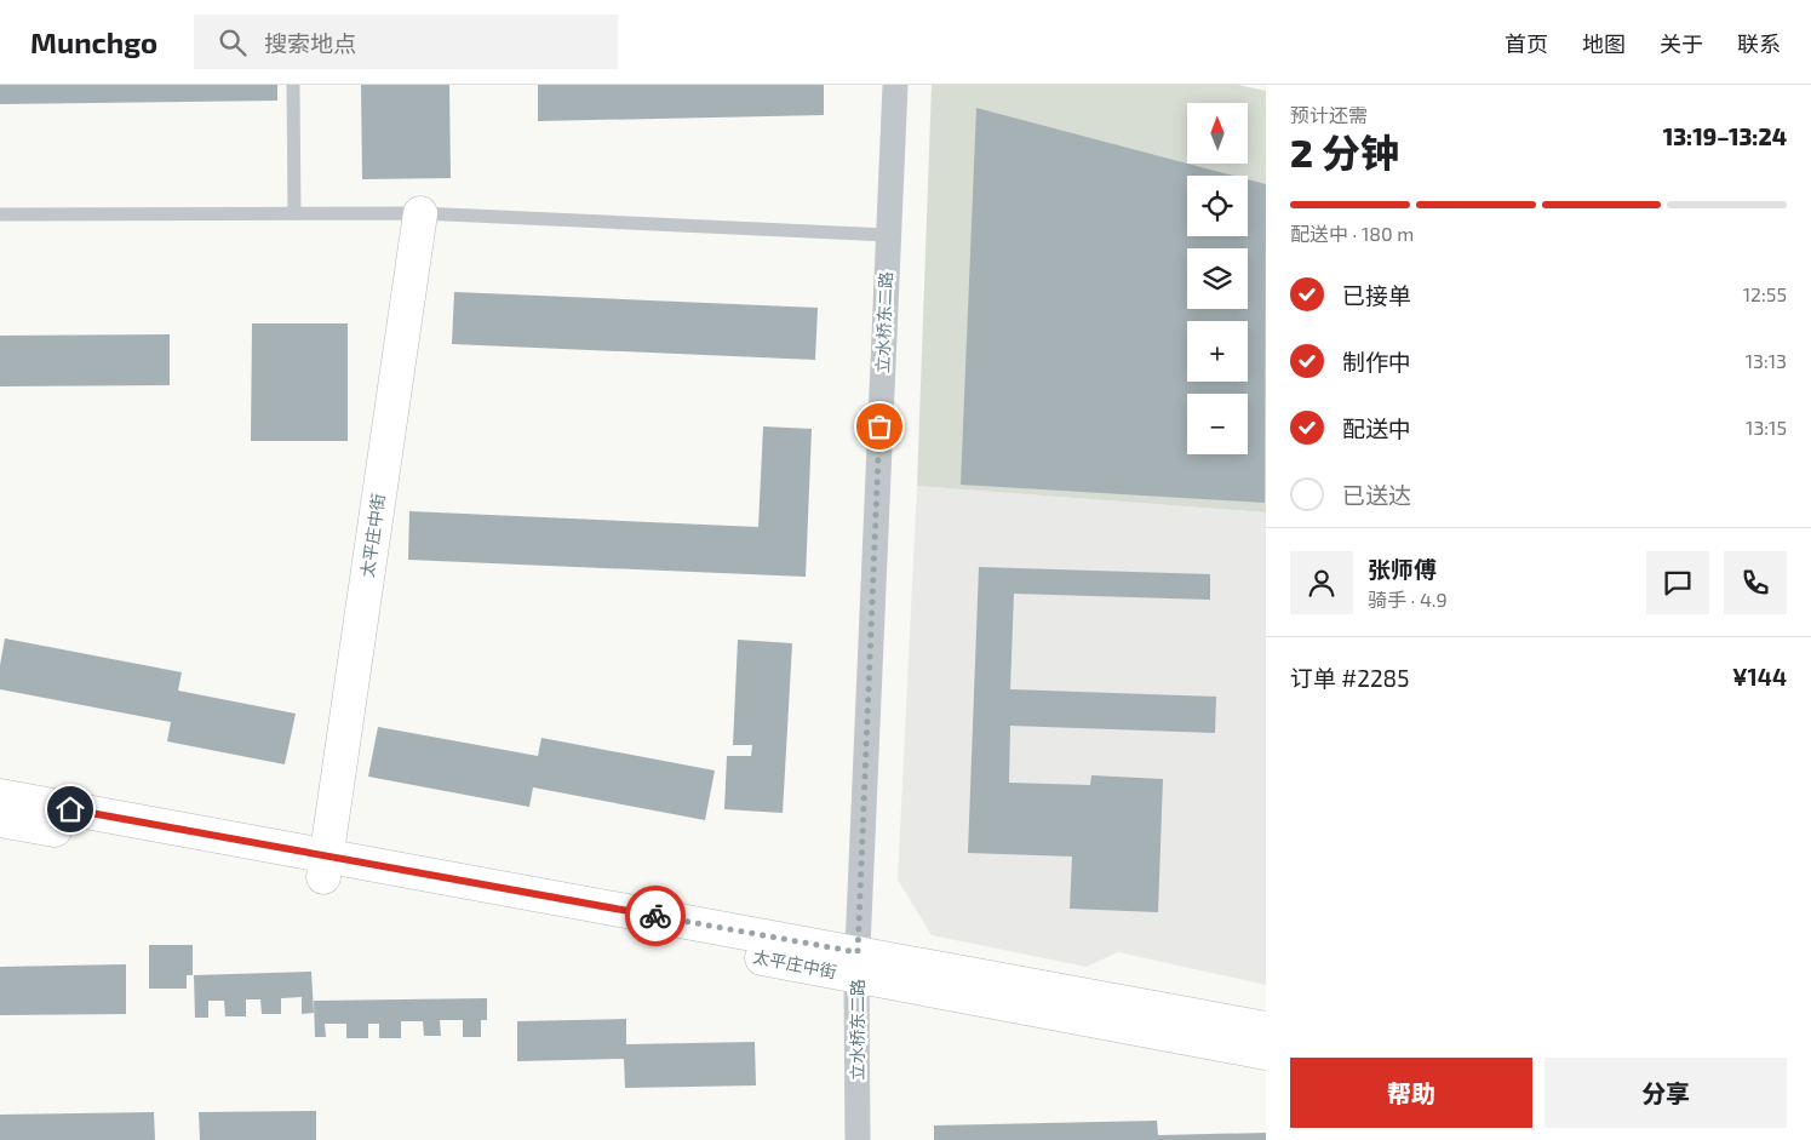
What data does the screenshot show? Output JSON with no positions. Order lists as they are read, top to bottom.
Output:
{
  "streets": {
    "main road": ["太平庄中街"],
    "street": ["立水桥东二路"]
  },
  "crossings": [
    ["立水桥东二路", "太平庄中街"]
  ],
  "north": "top",
  "page": {
    "header": "Munchgo",
    "search": "搜索地点",
    "nav": [
      "首页",
      "地图",
      "关于",
      "联系"
    ],
    "heading": ["2 分钟", "预计还需", "13:19–13:24"],
    "panel": [
      "张师傅",
      "骑手 · 4.9",
      "订单 #2285",
      "¥144"
    ],
    "map_buttons": ["+", "−"],
    "bar": "配送中 · 180 m",
    "list": [
      ["已接单", "12:55"],
      ["制作中", "13:13"],
      ["配送中", "13:15"],
      "已送达"
    ],
    "buttons": ["帮助", "分享"]
  }
}
